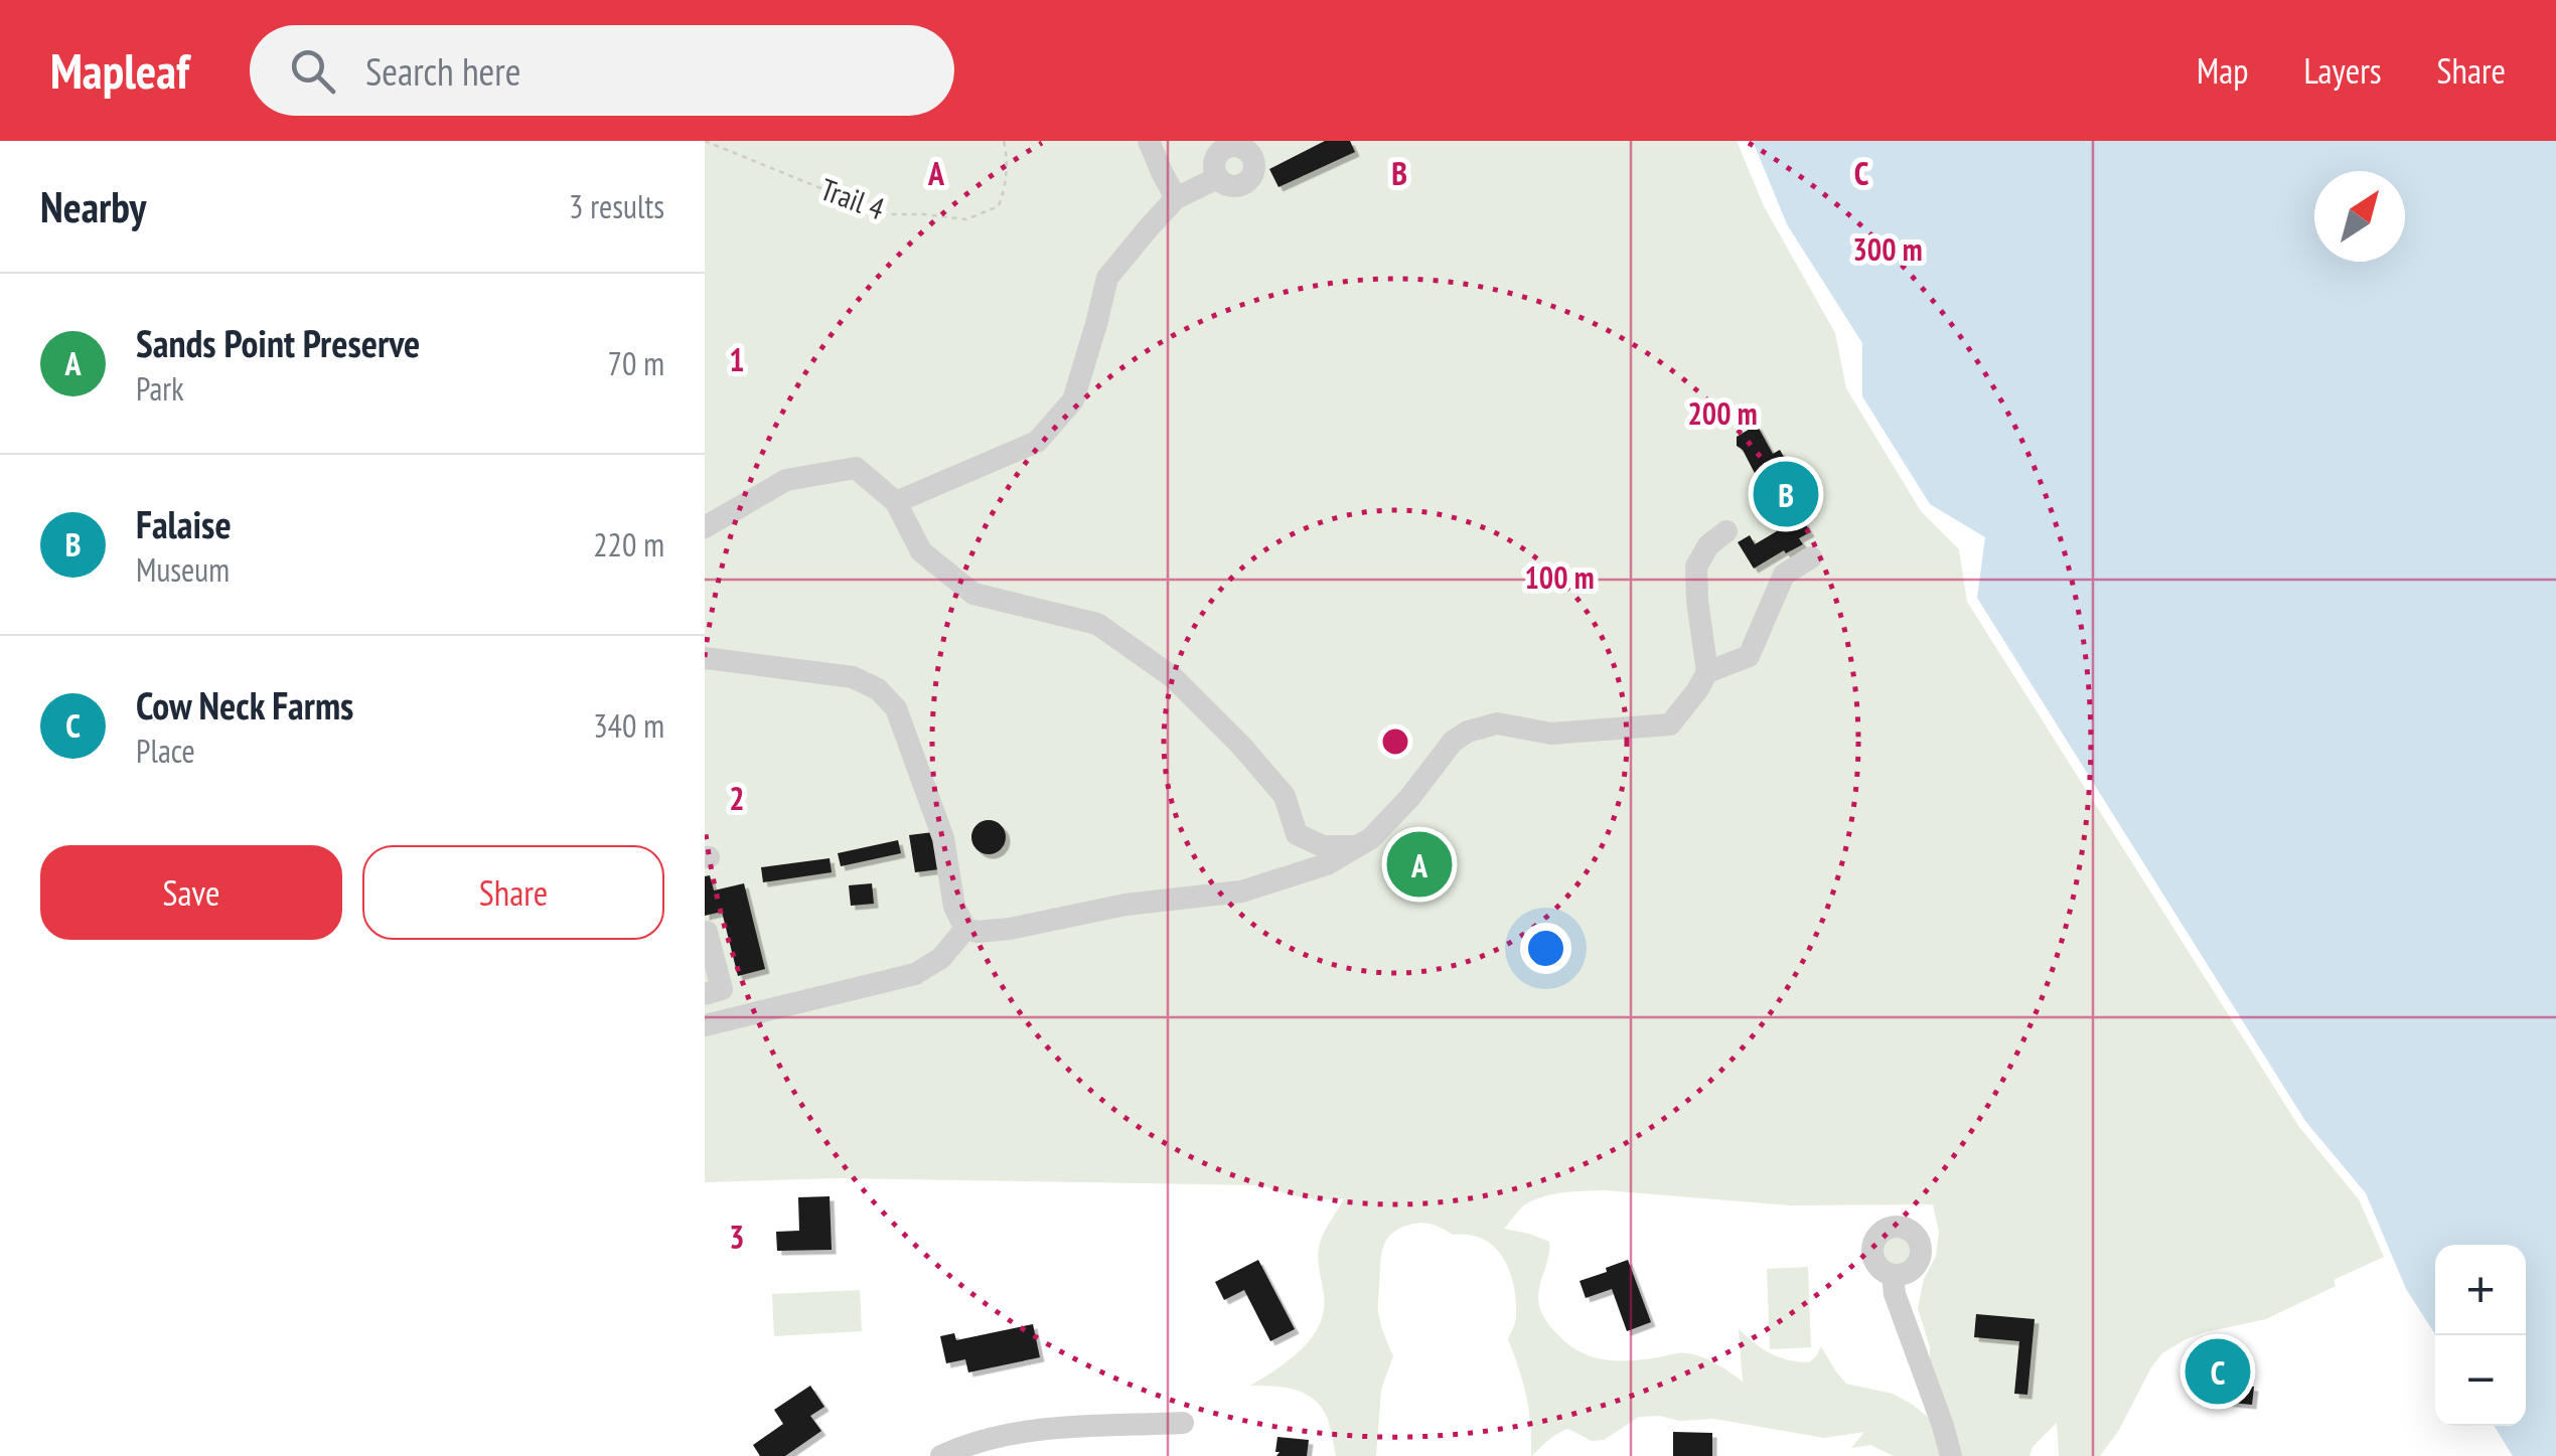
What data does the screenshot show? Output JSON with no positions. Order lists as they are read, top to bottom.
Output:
{
  "streets": {
    "path": ["Trail 4"]
  },
  "north": "top right",
  "page": {
    "header": "Mapleaf",
    "search": "Search here",
    "nav": ["Map", "Layers", "Share"],
    "heading": ["Nearby", "3 results"],
    "list": [
      {
        "mark": "A",
        "name": "Sands Point Preserve",
        "note": "Park",
        "value": "70 m"
      },
      {
        "mark": "B",
        "name": "Falaise",
        "note": "Museum",
        "value": "220 m"
      },
      {
        "mark": "C",
        "name": "Cow Neck Farms",
        "note": "Place",
        "value": "340 m"
      }
    ],
    "pins": ["B", "A", "C"],
    "buttons": ["Save", "Share"],
    "map_buttons": ["+", "−"]
  },
  "grid": {
    "columns": ["A", "B", "C"],
    "rows": ["1", "2", "3"]
  },
  "rings": ["300 m", "200 m", "100 m"]
}
